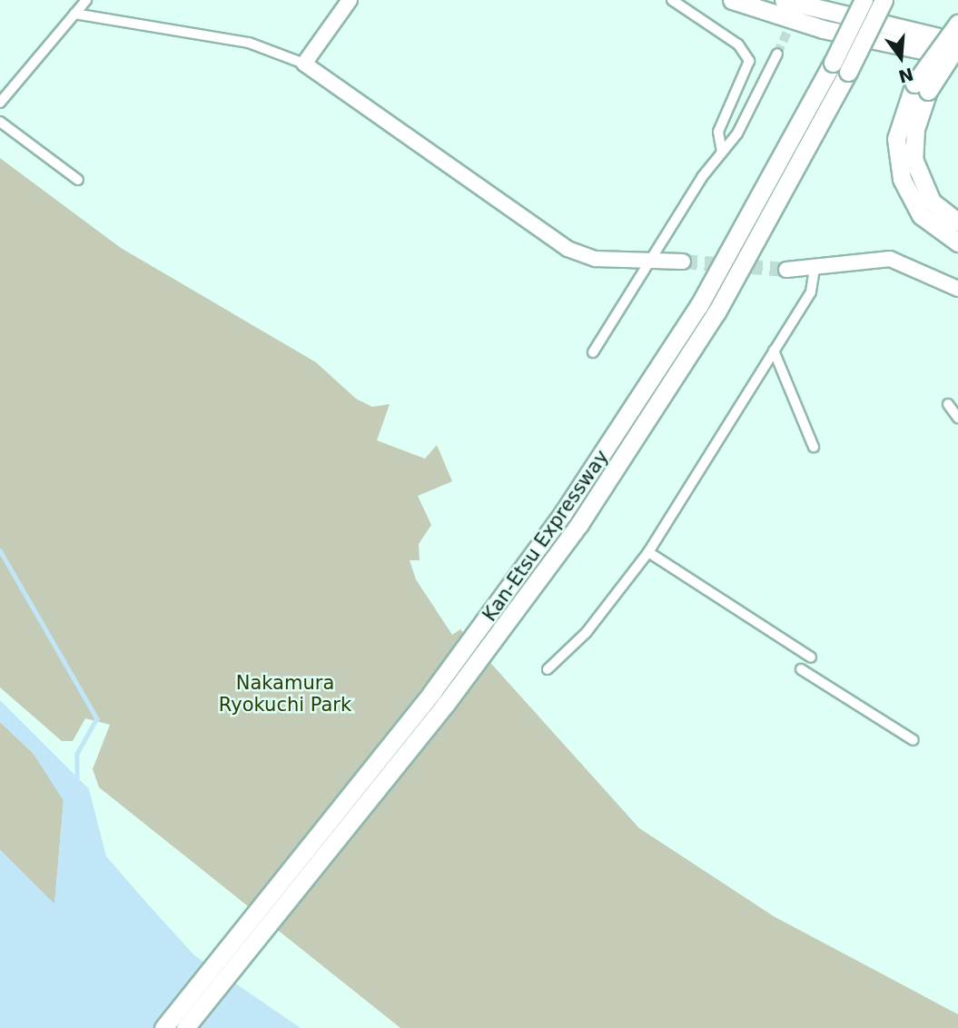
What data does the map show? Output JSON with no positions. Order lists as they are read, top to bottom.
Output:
{
  "streets": {
    "highway": ["Kan-Etsu Expressway"]
  },
  "parks": ["Nakamura Ryokuchi Park"],
  "north": "bottom"
}
